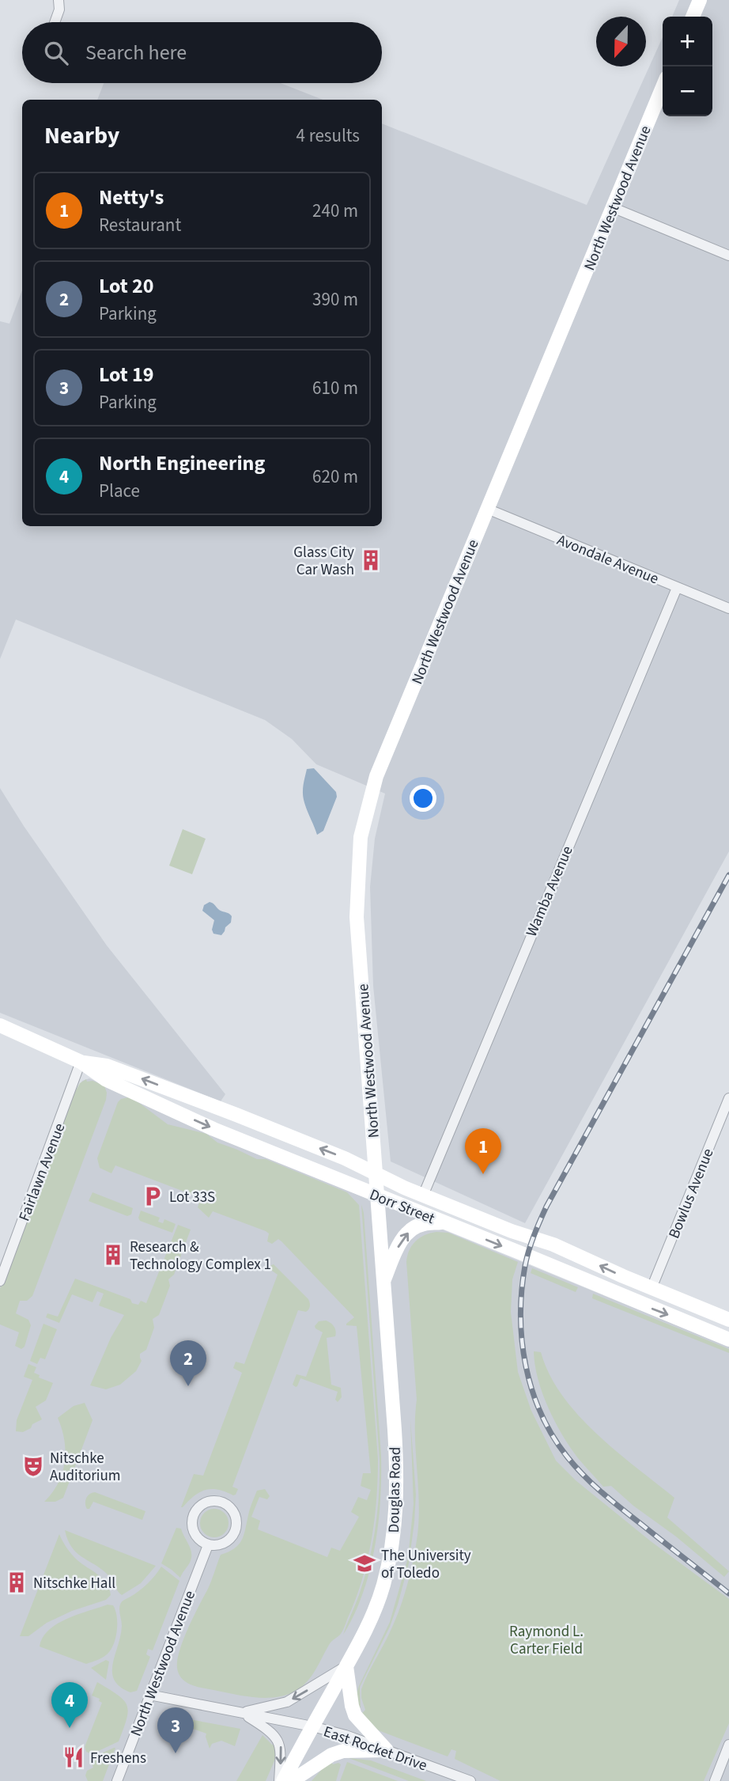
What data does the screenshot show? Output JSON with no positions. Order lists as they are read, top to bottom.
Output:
{
  "streets": {
    "street": [
      "North Westwood Avenue",
      "Avondale Avenue",
      "Wamba Avenue",
      "Fairlawn Avenue",
      "Bowlus Avenue",
      "Dorr Street",
      "Douglas Road",
      "East Rocket Drive"
    ]
  },
  "crossings": [
    ["North Westwood Avenue", "Avondale Avenue"],
    ["North Westwood Avenue", "Dorr Street"],
    ["North Westwood Avenue", "Douglas Road"],
    ["North Westwood Avenue", "East Rocket Drive"],
    ["Avondale Avenue", "Wamba Avenue"],
    ["Wamba Avenue", "Dorr Street"],
    ["Fairlawn Avenue", "Dorr Street"],
    ["Bowlus Avenue", "Dorr Street"],
    ["Dorr Street", "Douglas Road"],
    ["Douglas Road", "East Rocket Drive"]
  ],
  "parks": ["Raymond L. Carter Field"],
  "places": {
    "building": ["Glass City Car Wash", "Research & Technology Complex 1", "Nitschke Hall"],
    "parking": ["Lot 33S"],
    "theatre": ["Nitschke Auditorium"],
    "school or university": ["The University of Toledo"],
    "restaurant": ["Freshens"]
  },
  "north": "bottom",
  "page": {
    "map_buttons": ["+", "−"],
    "search": "Search here",
    "heading": ["Nearby", "4 results"],
    "list": [
      {
        "mark": "1",
        "name": "Netty's",
        "note": "Restaurant",
        "value": "240 m"
      },
      {
        "mark": "2",
        "name": "Lot 20",
        "note": "Parking",
        "value": "390 m"
      },
      {
        "mark": "3",
        "name": "Lot 19",
        "note": "Parking",
        "value": "610 m"
      },
      {
        "mark": "4",
        "name": "North Engineering",
        "note": "Place",
        "value": "620 m"
      }
    ],
    "pins": [
      "1",
      "2",
      "4",
      "3"
    ]
  }
}
